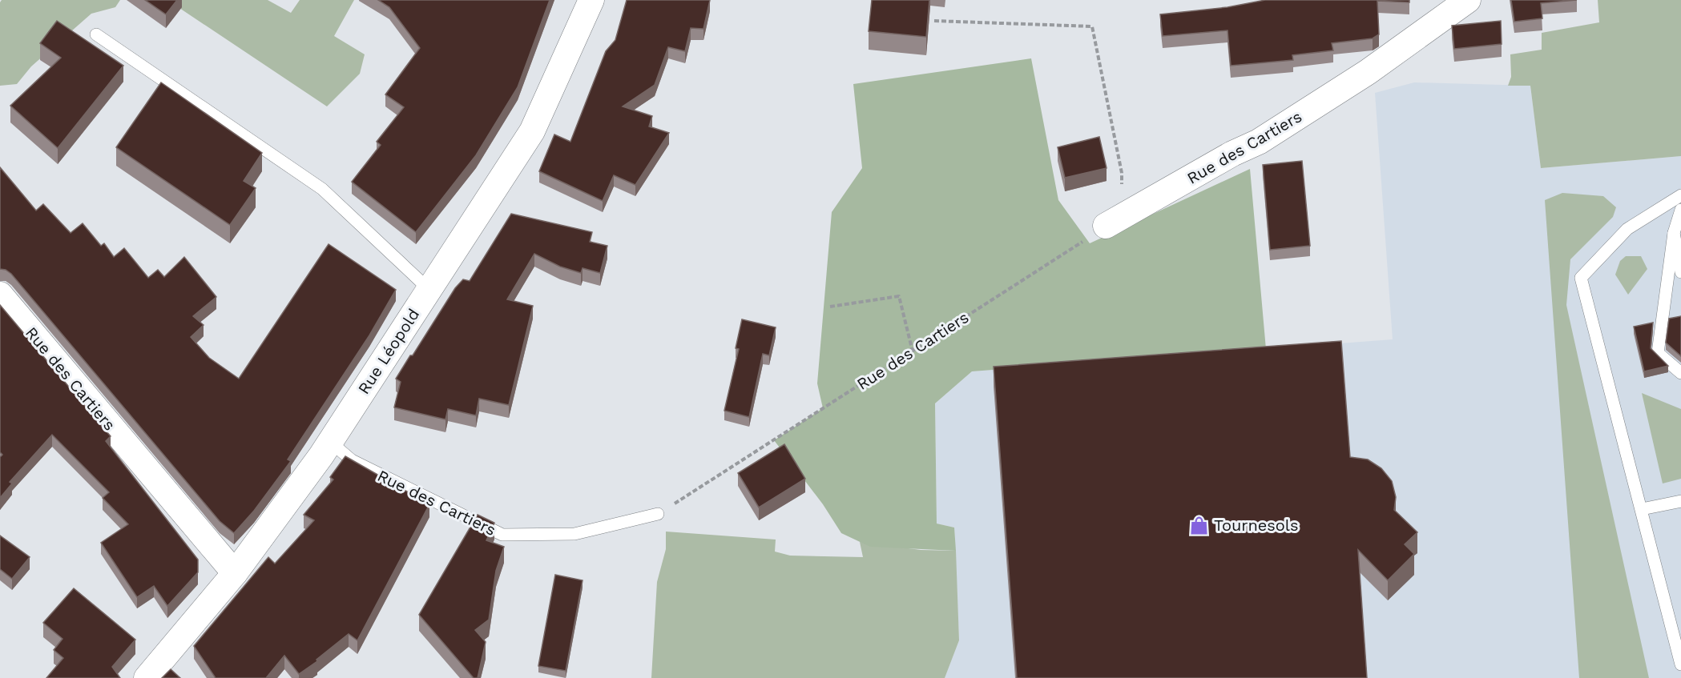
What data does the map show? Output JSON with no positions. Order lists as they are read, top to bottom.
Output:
{
  "streets": {
    "street": ["Rue des Cartiers", "Rue Léopold"]
  },
  "crossings": [
    ["Rue des Cartiers", "Rue Léopold"]
  ],
  "places": {
    "shop": ["Tournesols"]
  }
}
